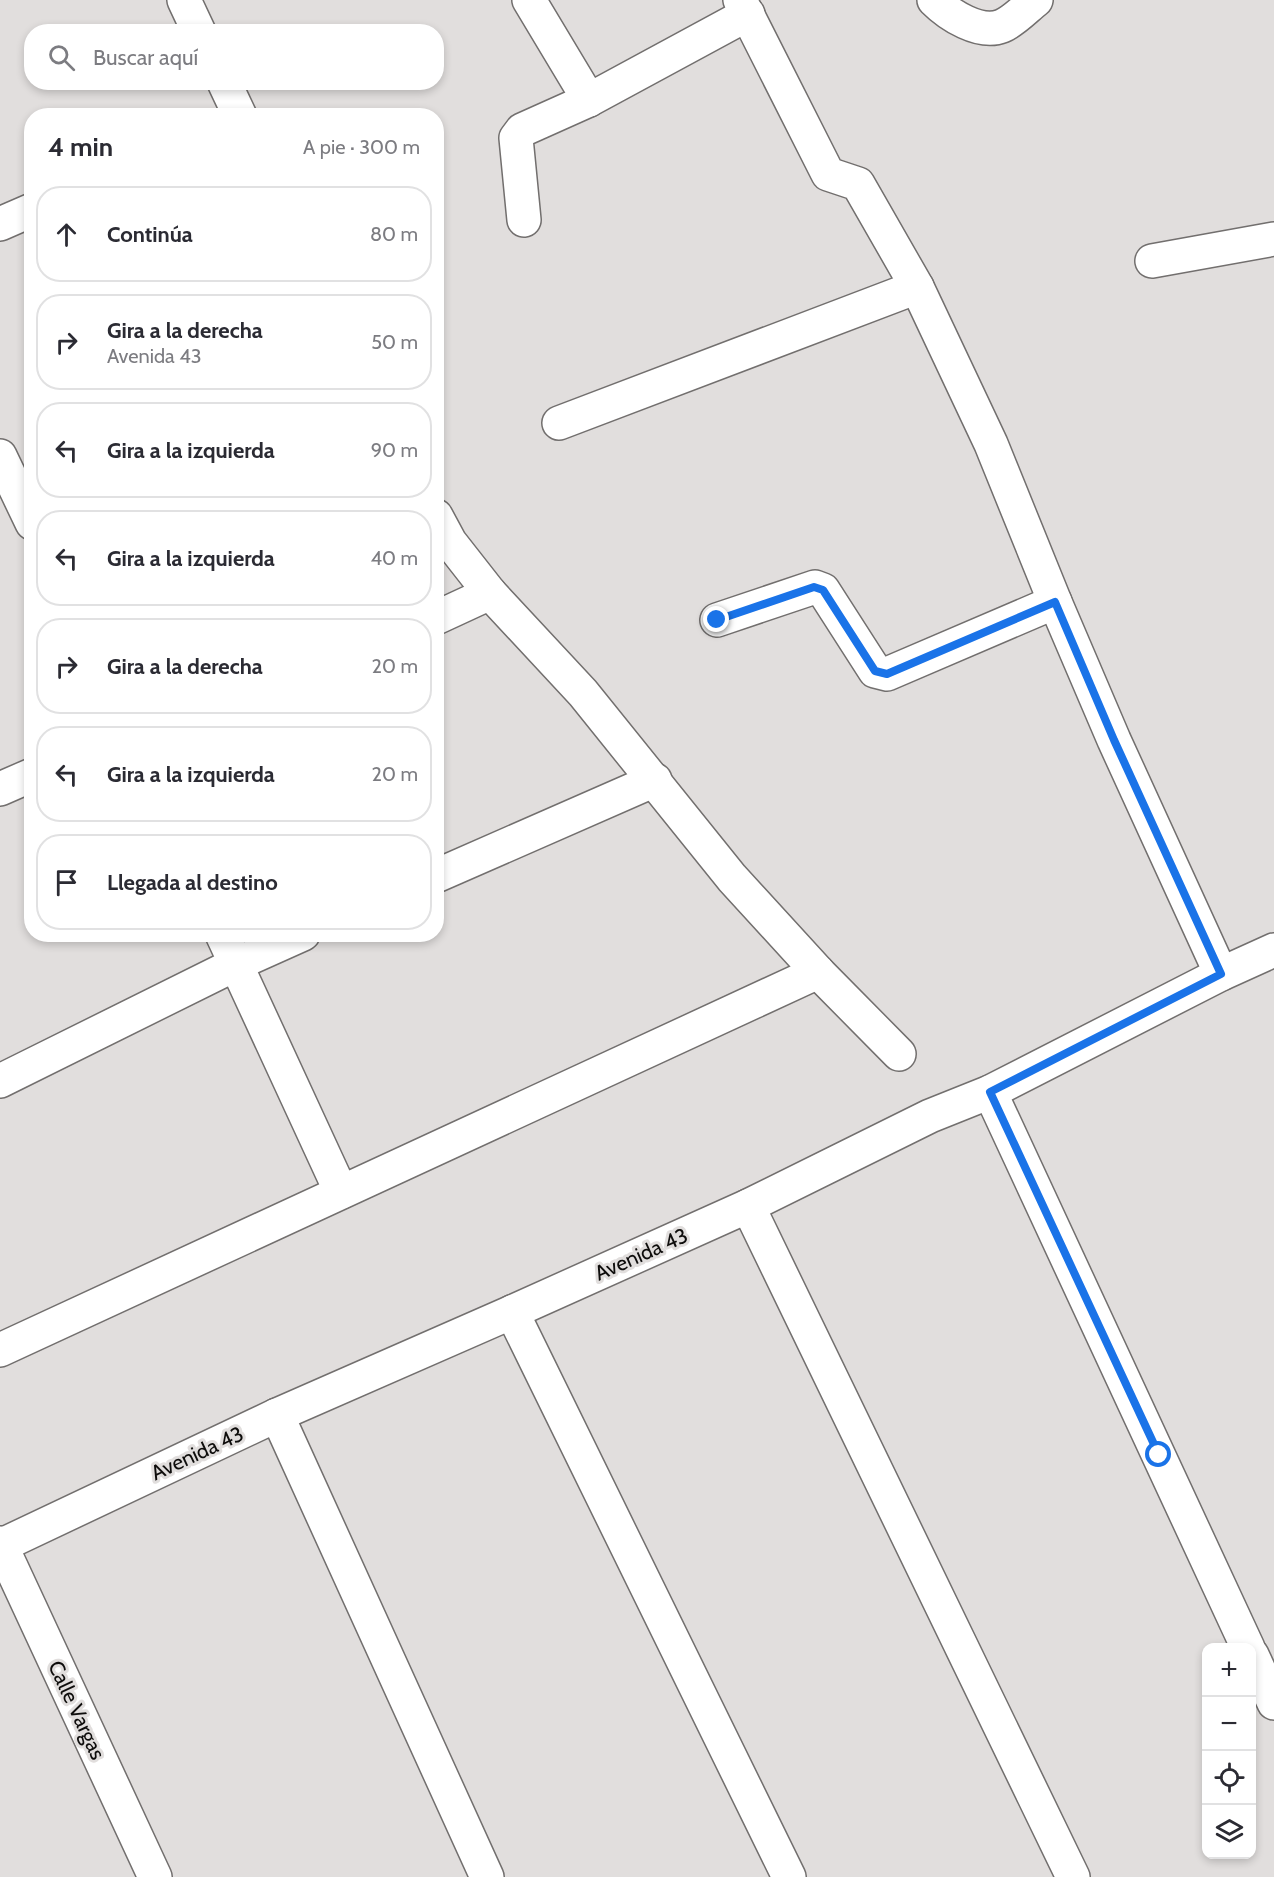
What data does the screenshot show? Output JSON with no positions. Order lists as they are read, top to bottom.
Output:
{
  "streets": {
    "street": ["Avenida 43", "Calle Vargas"]
  },
  "crossings": [
    ["Avenida 43", "Calle Vargas"]
  ],
  "page": {
    "search": "Buscar aquí",
    "heading": ["4 min", "A pie · 300 m"],
    "list": [
      ["Continúa", "80 m"],
      ["Gira a la derecha", "Avenida 43", "50 m"],
      ["Gira a la izquierda", "90 m"],
      ["Gira a la izquierda", "40 m"],
      ["Gira a la derecha", "20 m"],
      ["Gira a la izquierda", "20 m"],
      "Llegada al destino"
    ],
    "map_buttons": ["+", "−"]
  }
}
